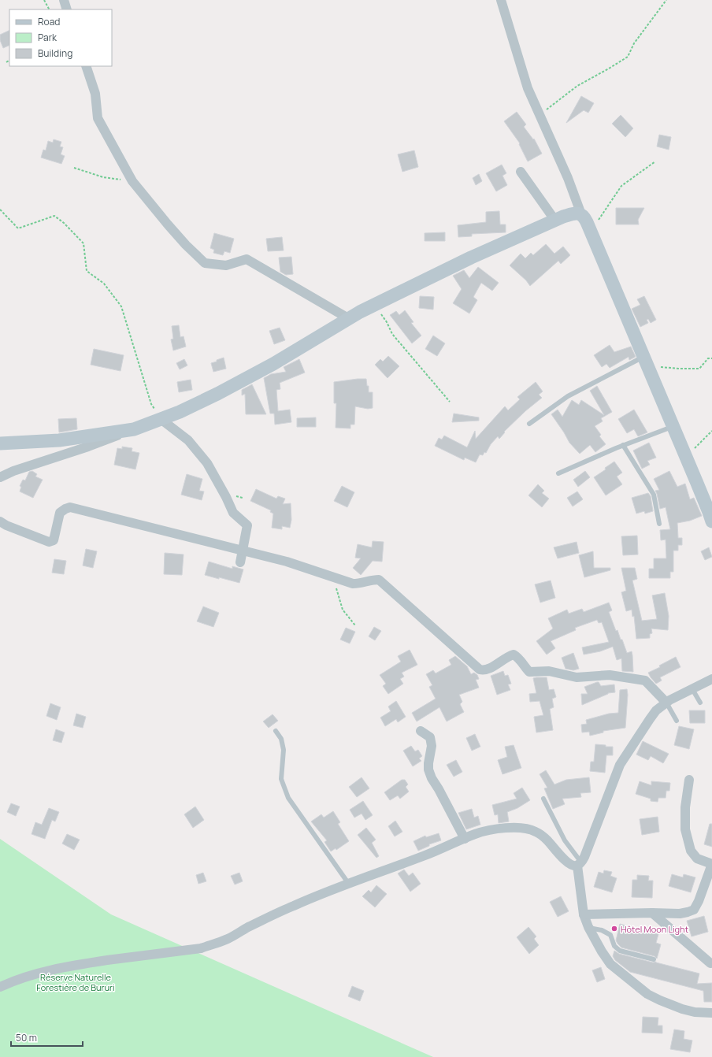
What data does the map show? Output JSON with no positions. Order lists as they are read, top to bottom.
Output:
{
  "parks": ["Réserve Naturelle Forestière de Bururi"],
  "places": ["Hôtel Moon Light"],
  "legend": ["Road", "Park", "Building"],
  "scale_bar": "50 m"
}
